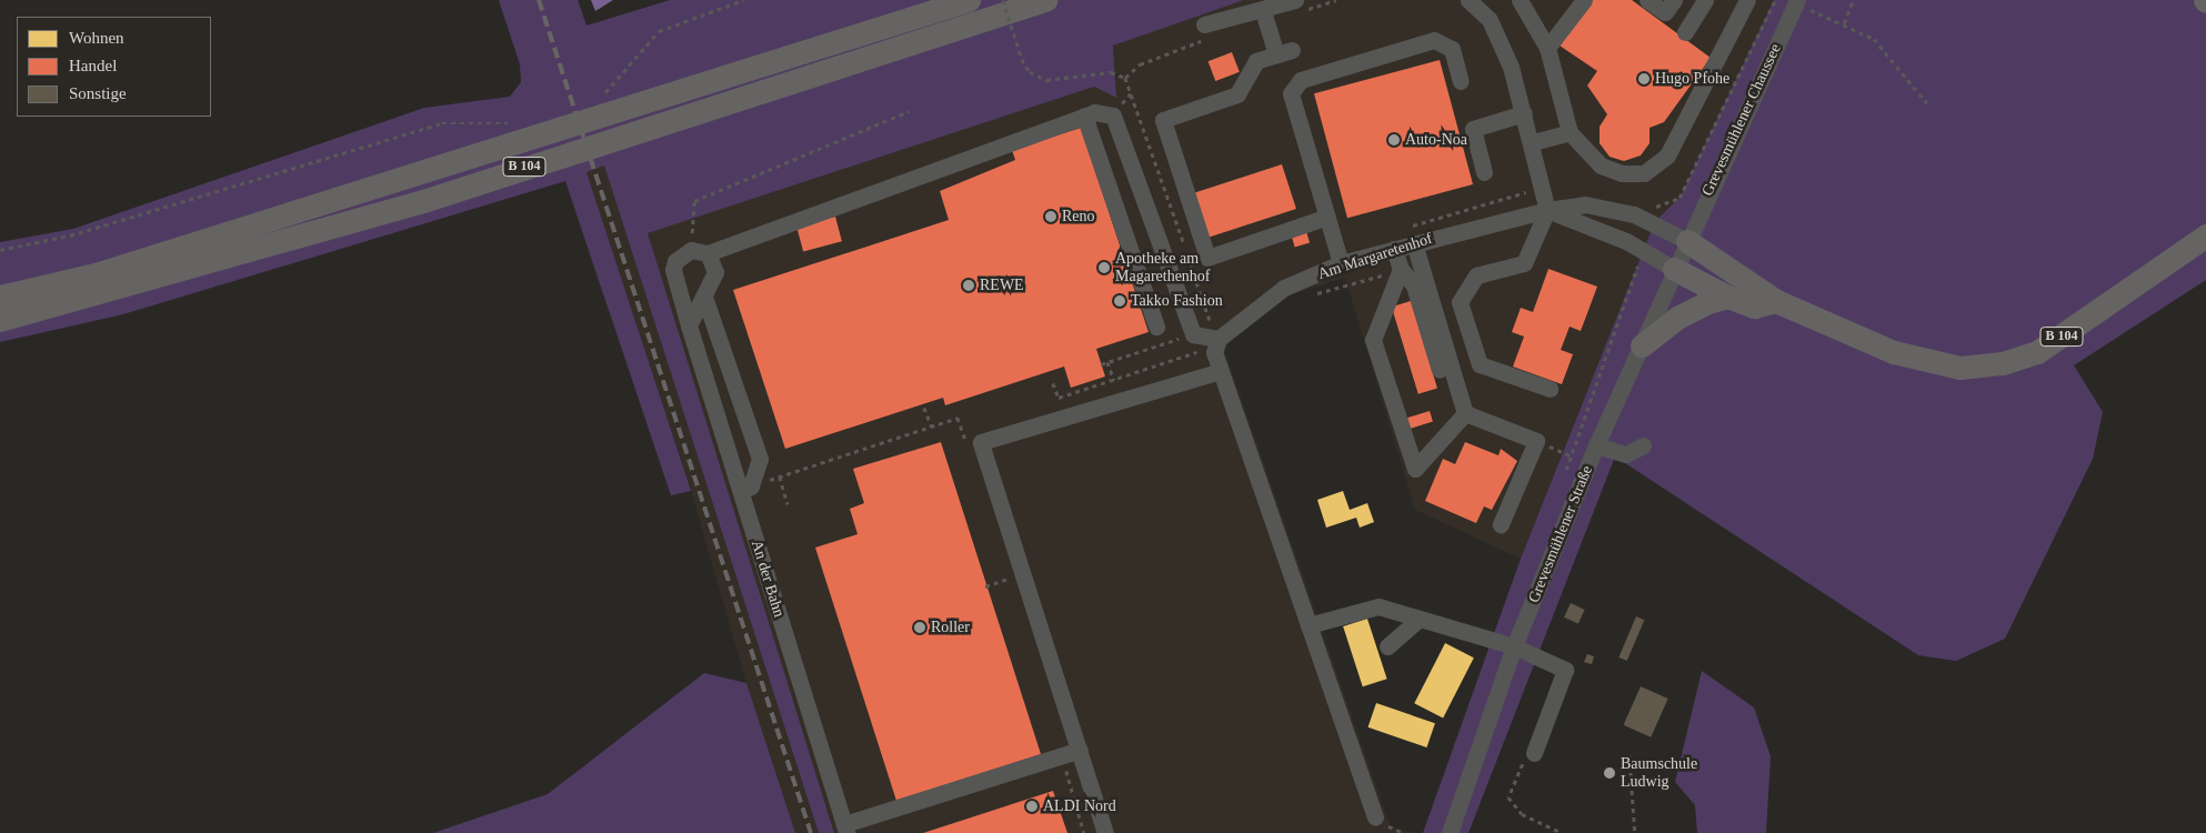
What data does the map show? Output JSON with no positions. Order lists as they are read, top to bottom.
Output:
{
  "streets": {
    "highway": ["B 104"],
    "street": [
      "Grevesmühlener Chaussee",
      "Am Margaretenhof",
      "Grevesmühlener Straße",
      "An der Bahn"
    ]
  },
  "crossings": [
    ["Grevesmühlener Chaussee", "B 104"],
    ["Grevesmühlener Chaussee", "Am Margaretenhof"],
    ["Grevesmühlener Chaussee", "Grevesmühlener Straße"],
    ["B 104", "Am Margaretenhof"],
    ["B 104", "Grevesmühlener Straße"],
    ["Am Margaretenhof", "Grevesmühlener Straße"]
  ],
  "places": [
    "Hugo Pfohe",
    "Auto-Noa",
    "Reno",
    "Apotheke am Magarethenhof",
    "REWE",
    "Takko Fashion",
    "Roller",
    "Baumschule Ludwig",
    "ALDI Nord"
  ],
  "legend": ["Wohnen", "Handel", "Sonstige"]
}
